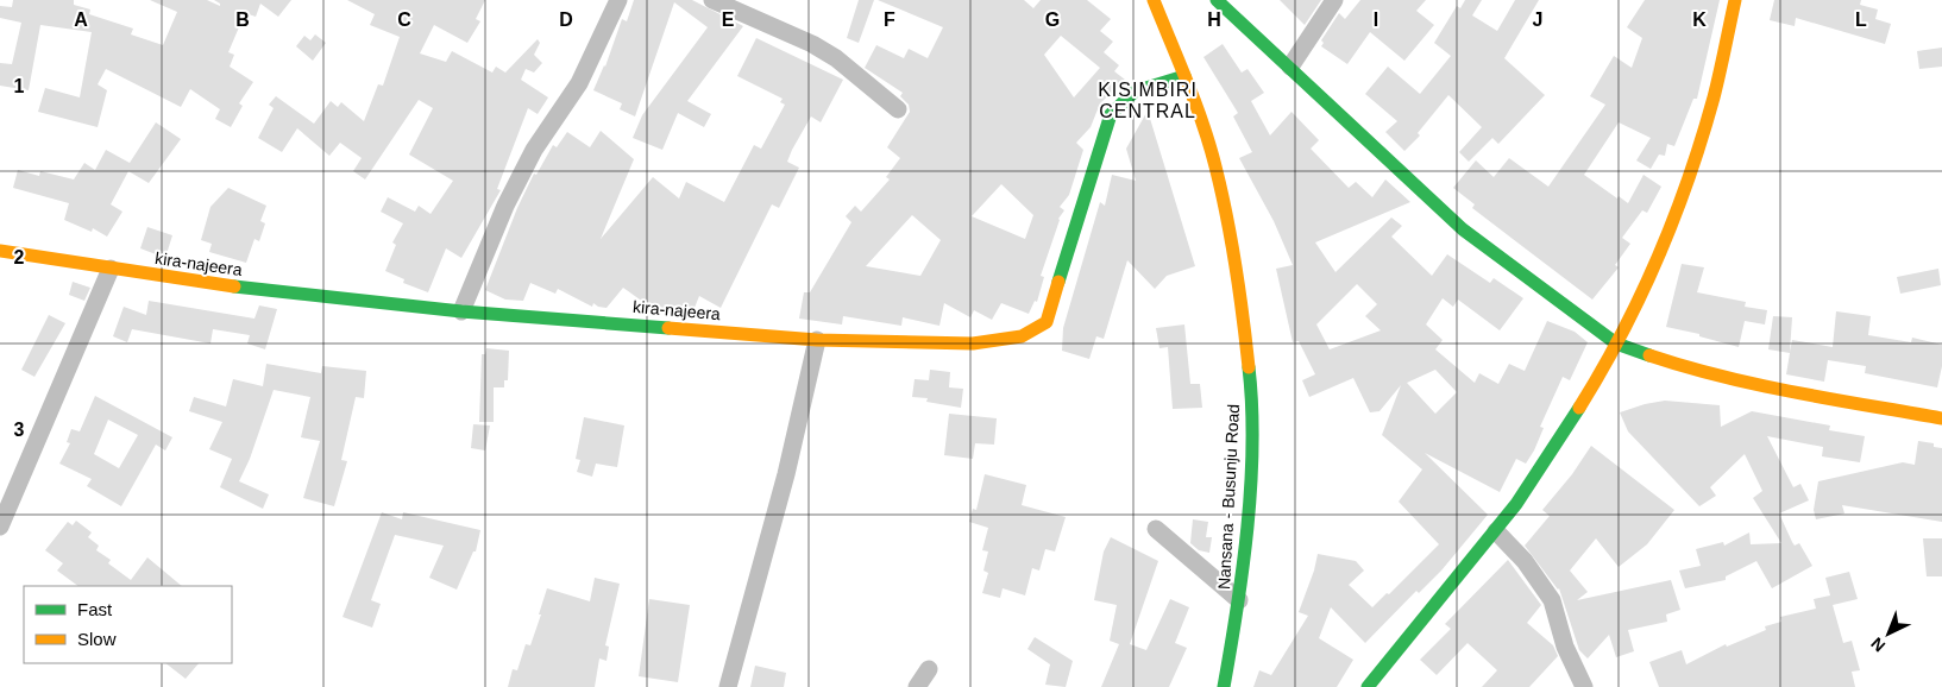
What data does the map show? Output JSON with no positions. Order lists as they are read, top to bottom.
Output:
{
  "streets": {
    "street": ["kira-najeera", "Nansana - Busunju Road"]
  },
  "crossings": [
    ["kira-najeera", "Nansana - Busunju Road"]
  ],
  "districts": ["KISIMBIRI CENTRAL"],
  "legend": ["Fast", "Slow"],
  "north": "bottom left",
  "grid": {
    "columns": [
      "A",
      "B",
      "C",
      "D",
      "E",
      "F",
      "G",
      "H",
      "I",
      "J",
      "K",
      "L"
    ],
    "rows": ["1", "2", "3"]
  }
}
